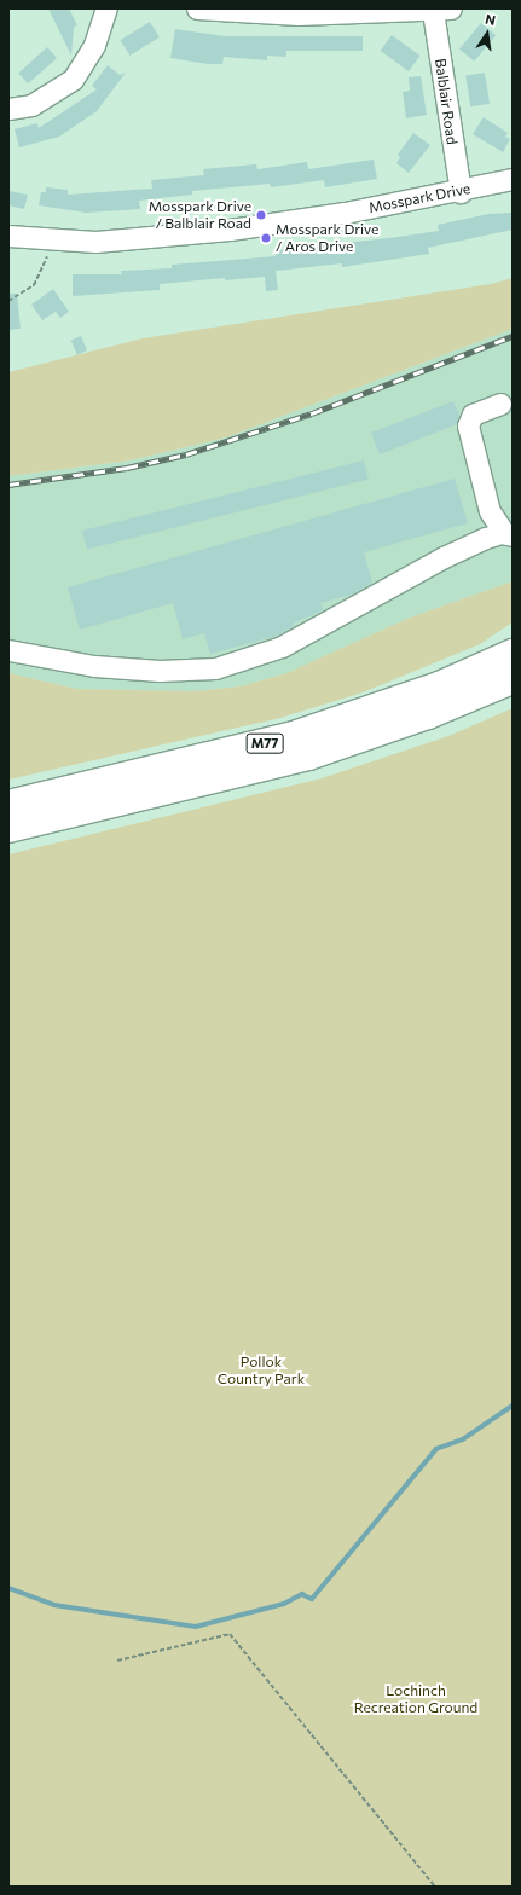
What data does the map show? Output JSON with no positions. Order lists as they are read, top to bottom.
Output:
{
  "streets": {
    "highway": ["M77"],
    "street": ["Balblair Road", "Mosspark Drive"]
  },
  "crossings": [
    ["Balblair Road", "Mosspark Drive"]
  ],
  "parks": ["Pollok Country Park", "Lochinch Recreation Ground"],
  "places": ["Mosspark Drive / Balblair Road", "Mosspark Drive / Aros Drive"],
  "north": "top"
}
